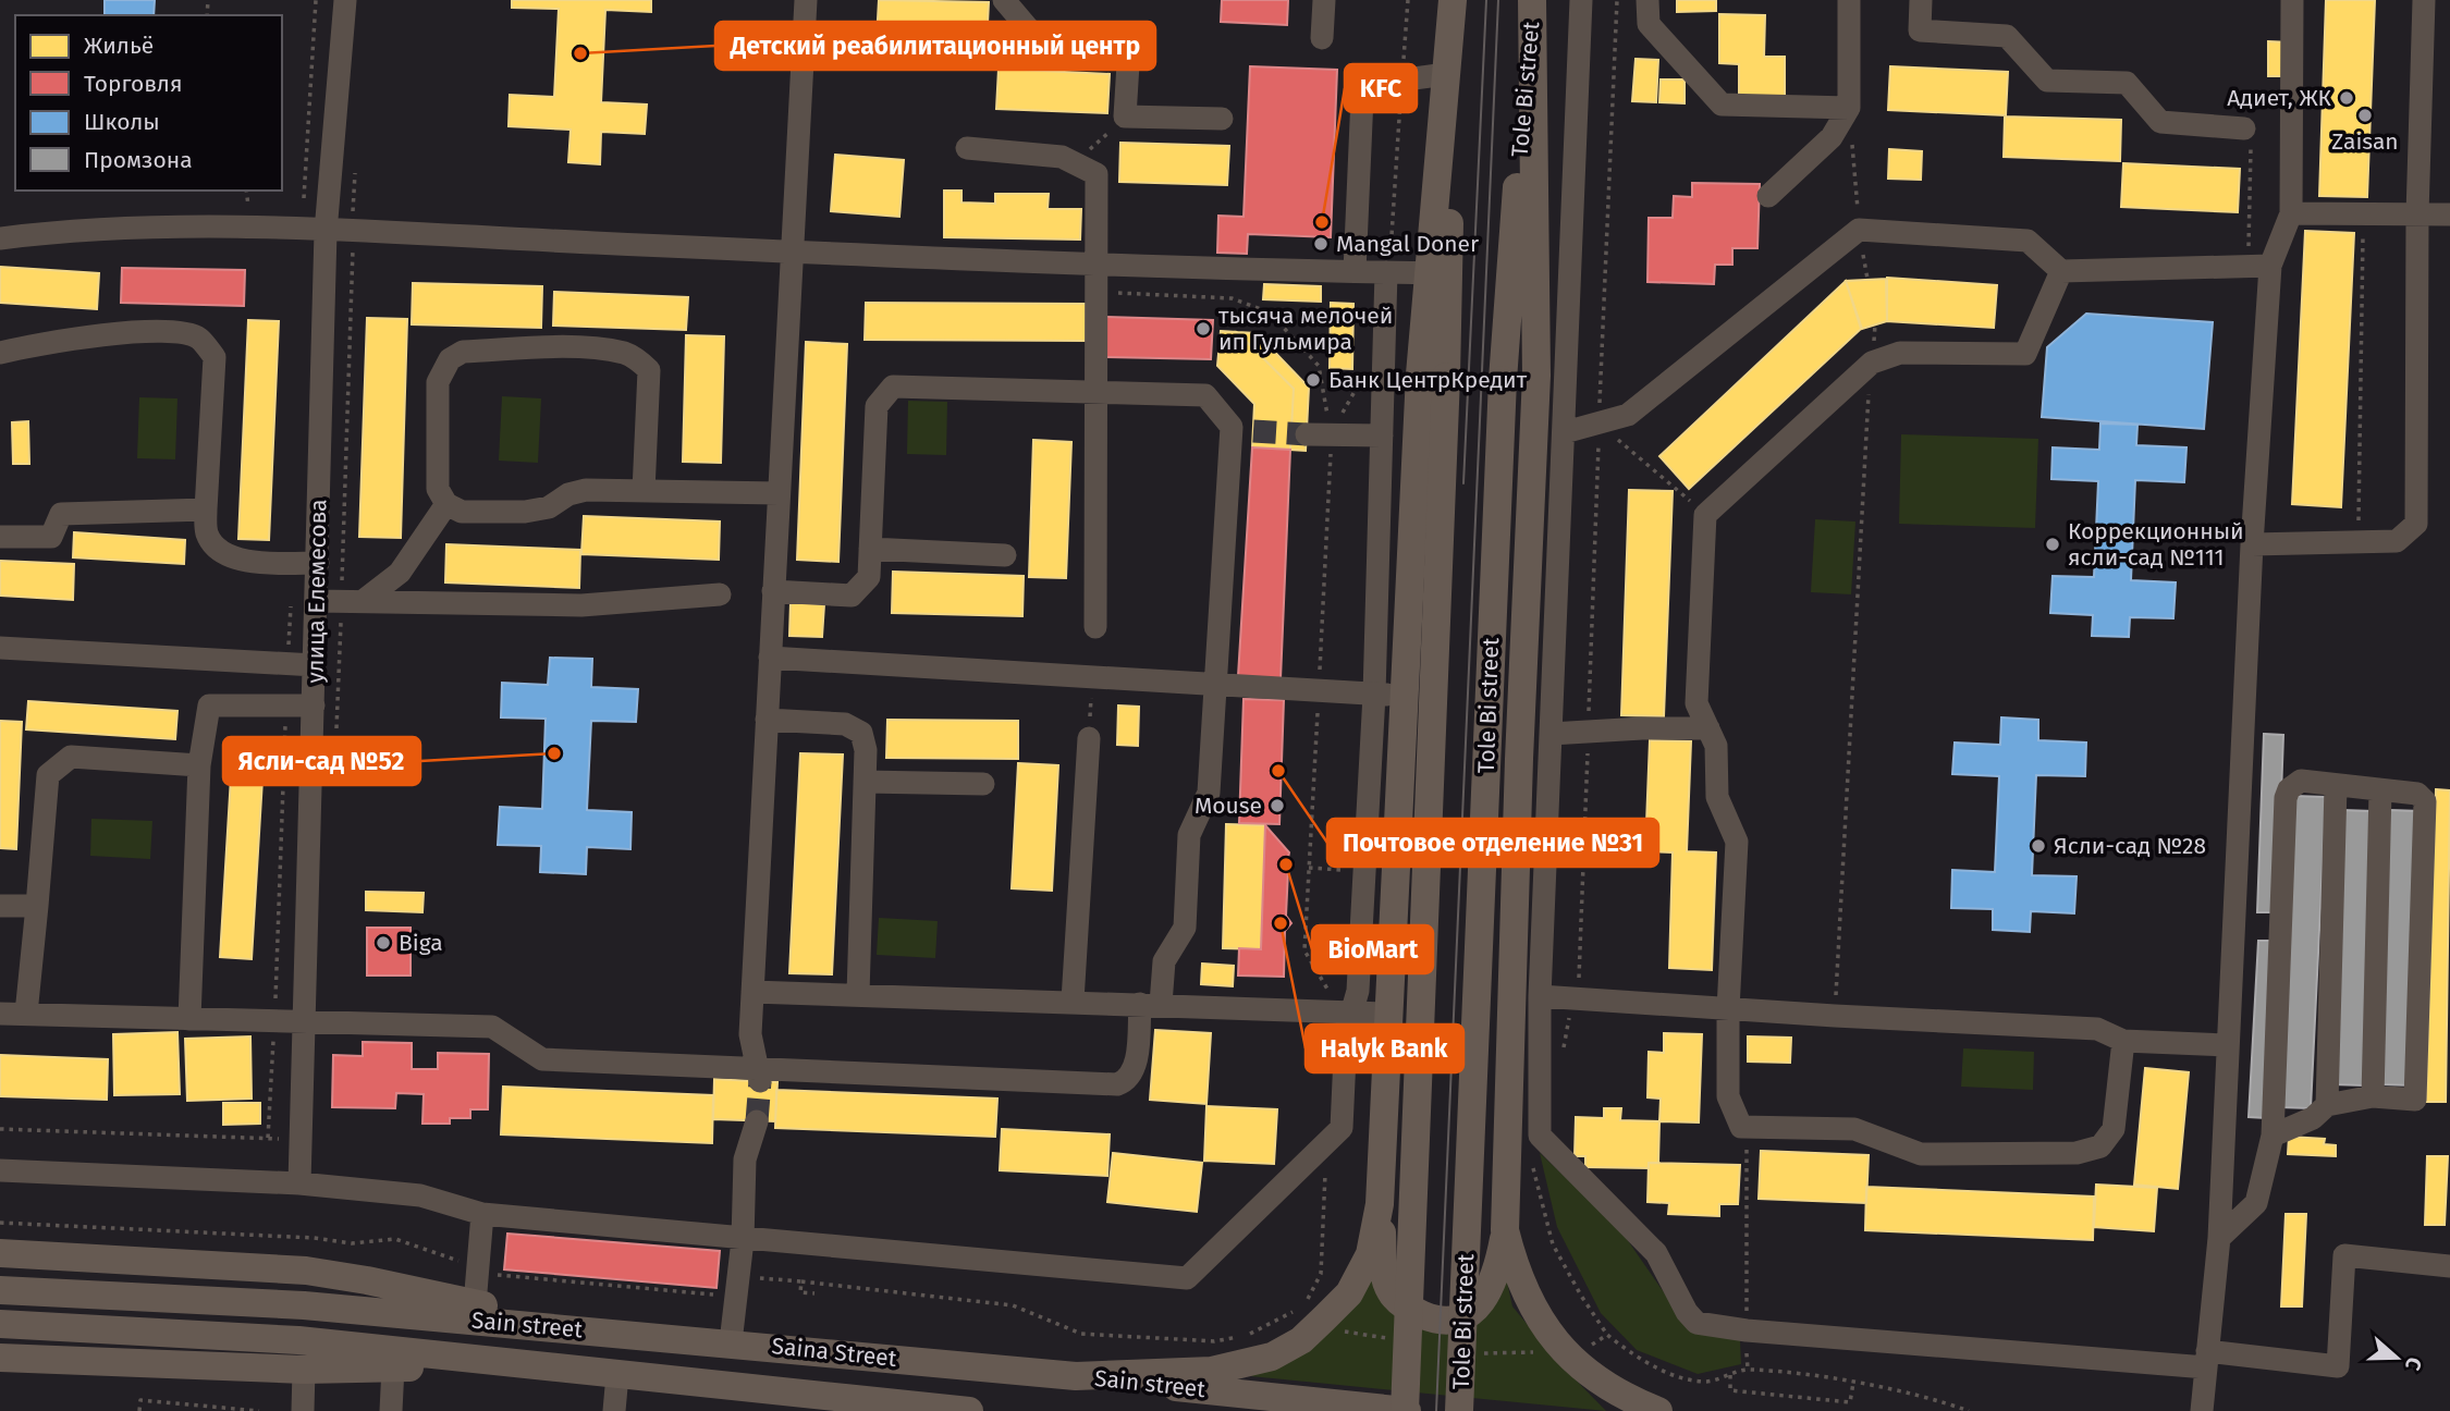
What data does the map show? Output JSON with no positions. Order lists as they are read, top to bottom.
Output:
{
  "streets": {
    "main road": ["Tole Bi street", "Sain street", "Saina Street"],
    "street": ["улица Елемесова"]
  },
  "crossings": [
    ["Sain street", "Saina Street"]
  ],
  "places": [
    "Детский реабилитационный центр",
    "Адиет, ЖК",
    "Zaisan",
    "KFC",
    "Mangal Doner",
    "тысяча мелочей ип Гульмира",
    "Банк ЦентрКредит",
    "Коррекционный ясли-сад №111",
    "Ясли-сад №52",
    "Почтовое отделение №31",
    "Mouse",
    "Ясли-сад №28",
    "BioMart",
    "Halyk Bank",
    "Biga"
  ],
  "legend": [
    "Жильё",
    "Торговля",
    "Школы",
    "Промзона"
  ],
  "north": "right"
}
